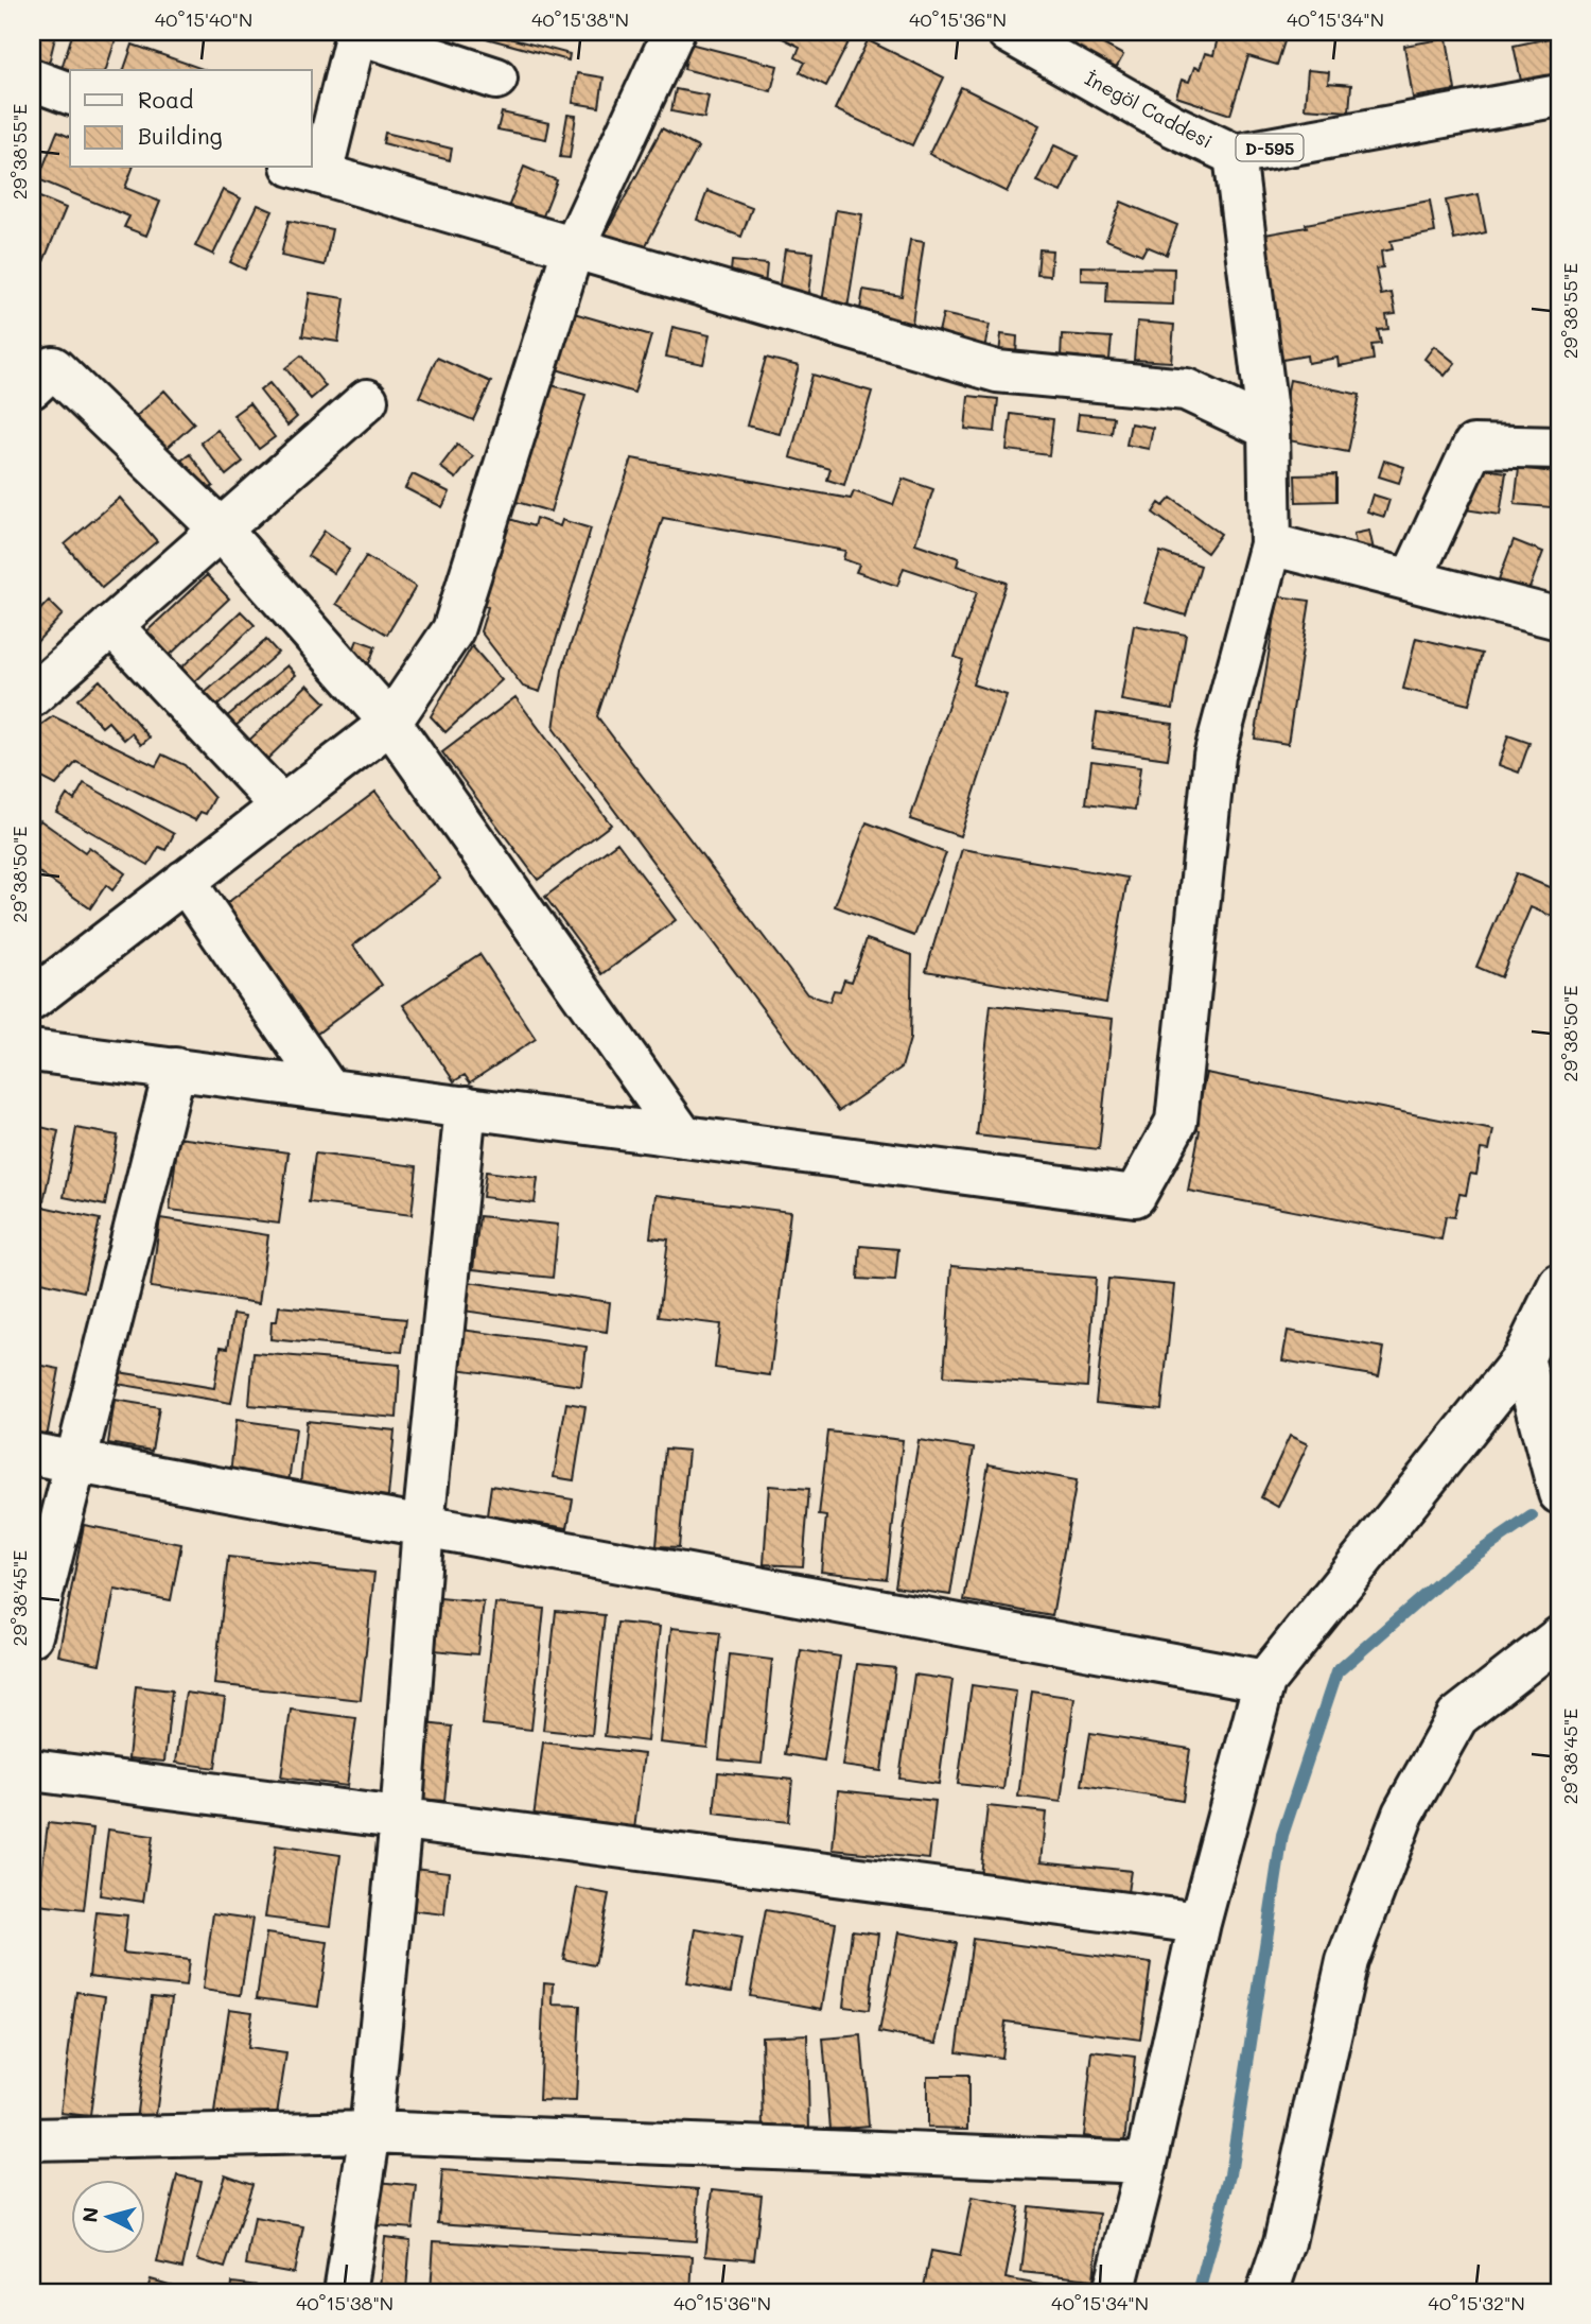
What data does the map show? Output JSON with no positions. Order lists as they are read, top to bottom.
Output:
{
  "streets": {
    "street": ["İnegöl Caddesi", "D-595"]
  },
  "legend": ["Road", "Building"],
  "north": "left",
  "coordinates": [
    "40°15'40\"N",
    "40°15'38\"N",
    "40°15'36\"N",
    "40°15'34\"N",
    "29°38'55\"E",
    "29°38'50\"E",
    "29°38'45\"E",
    "40°15'32\"N"
  ]
}
